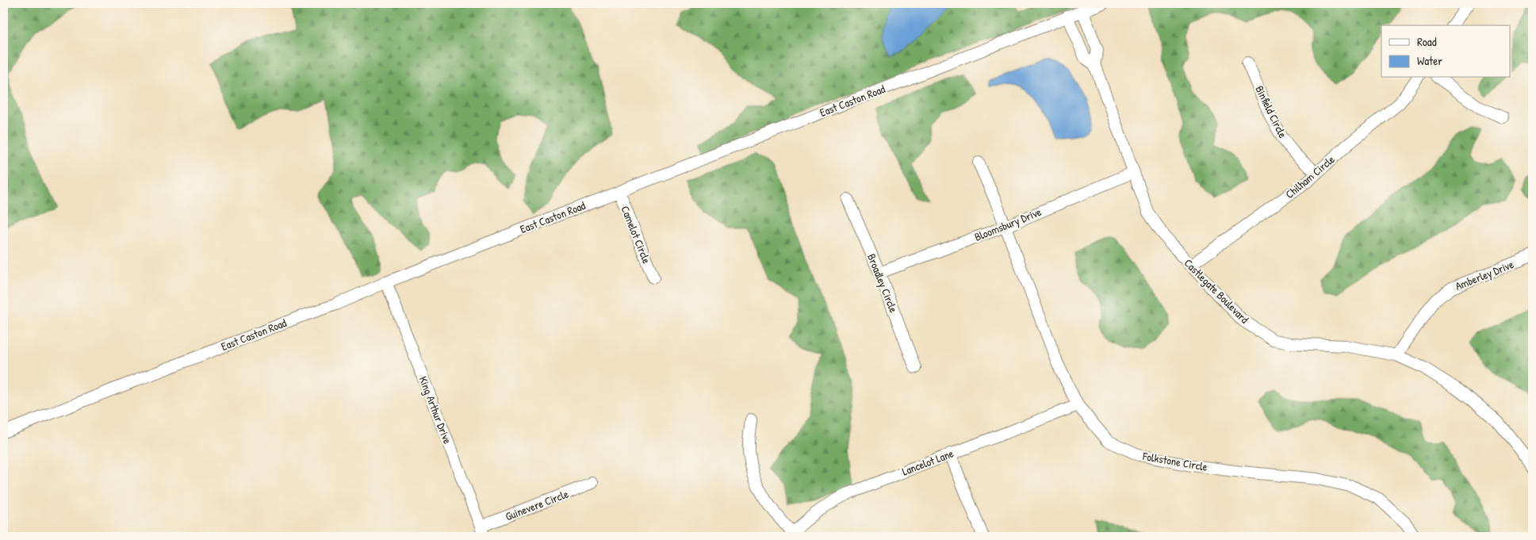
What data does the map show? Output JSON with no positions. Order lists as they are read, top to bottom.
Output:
{
  "streets": {
    "street": [
      "East Caston Road",
      "Binfield Circle",
      "Chilham Circle",
      "Bloomsbury Drive",
      "Camelot Circle",
      "Amberley Drive",
      "Broadley Circle",
      "Castlegate Boulevard",
      "King Arthur Drive",
      "Folkstone Circle",
      "Lancelot Lane",
      "Guinevere Circle"
    ]
  },
  "crossings": [
    ["East Caston Road", "Camelot Circle"],
    ["East Caston Road", "Castlegate Boulevard"],
    ["East Caston Road", "King Arthur Drive"],
    ["Binfield Circle", "Chilham Circle"],
    ["Chilham Circle", "Castlegate Boulevard"],
    ["Bloomsbury Drive", "Broadley Circle"],
    ["Bloomsbury Drive", "Castlegate Boulevard"],
    ["Bloomsbury Drive", "Folkstone Circle"],
    ["Amberley Drive", "Castlegate Boulevard"],
    ["King Arthur Drive", "Guinevere Circle"],
    ["Folkstone Circle", "Lancelot Lane"]
  ],
  "legend": ["Road", "Water"]
}
